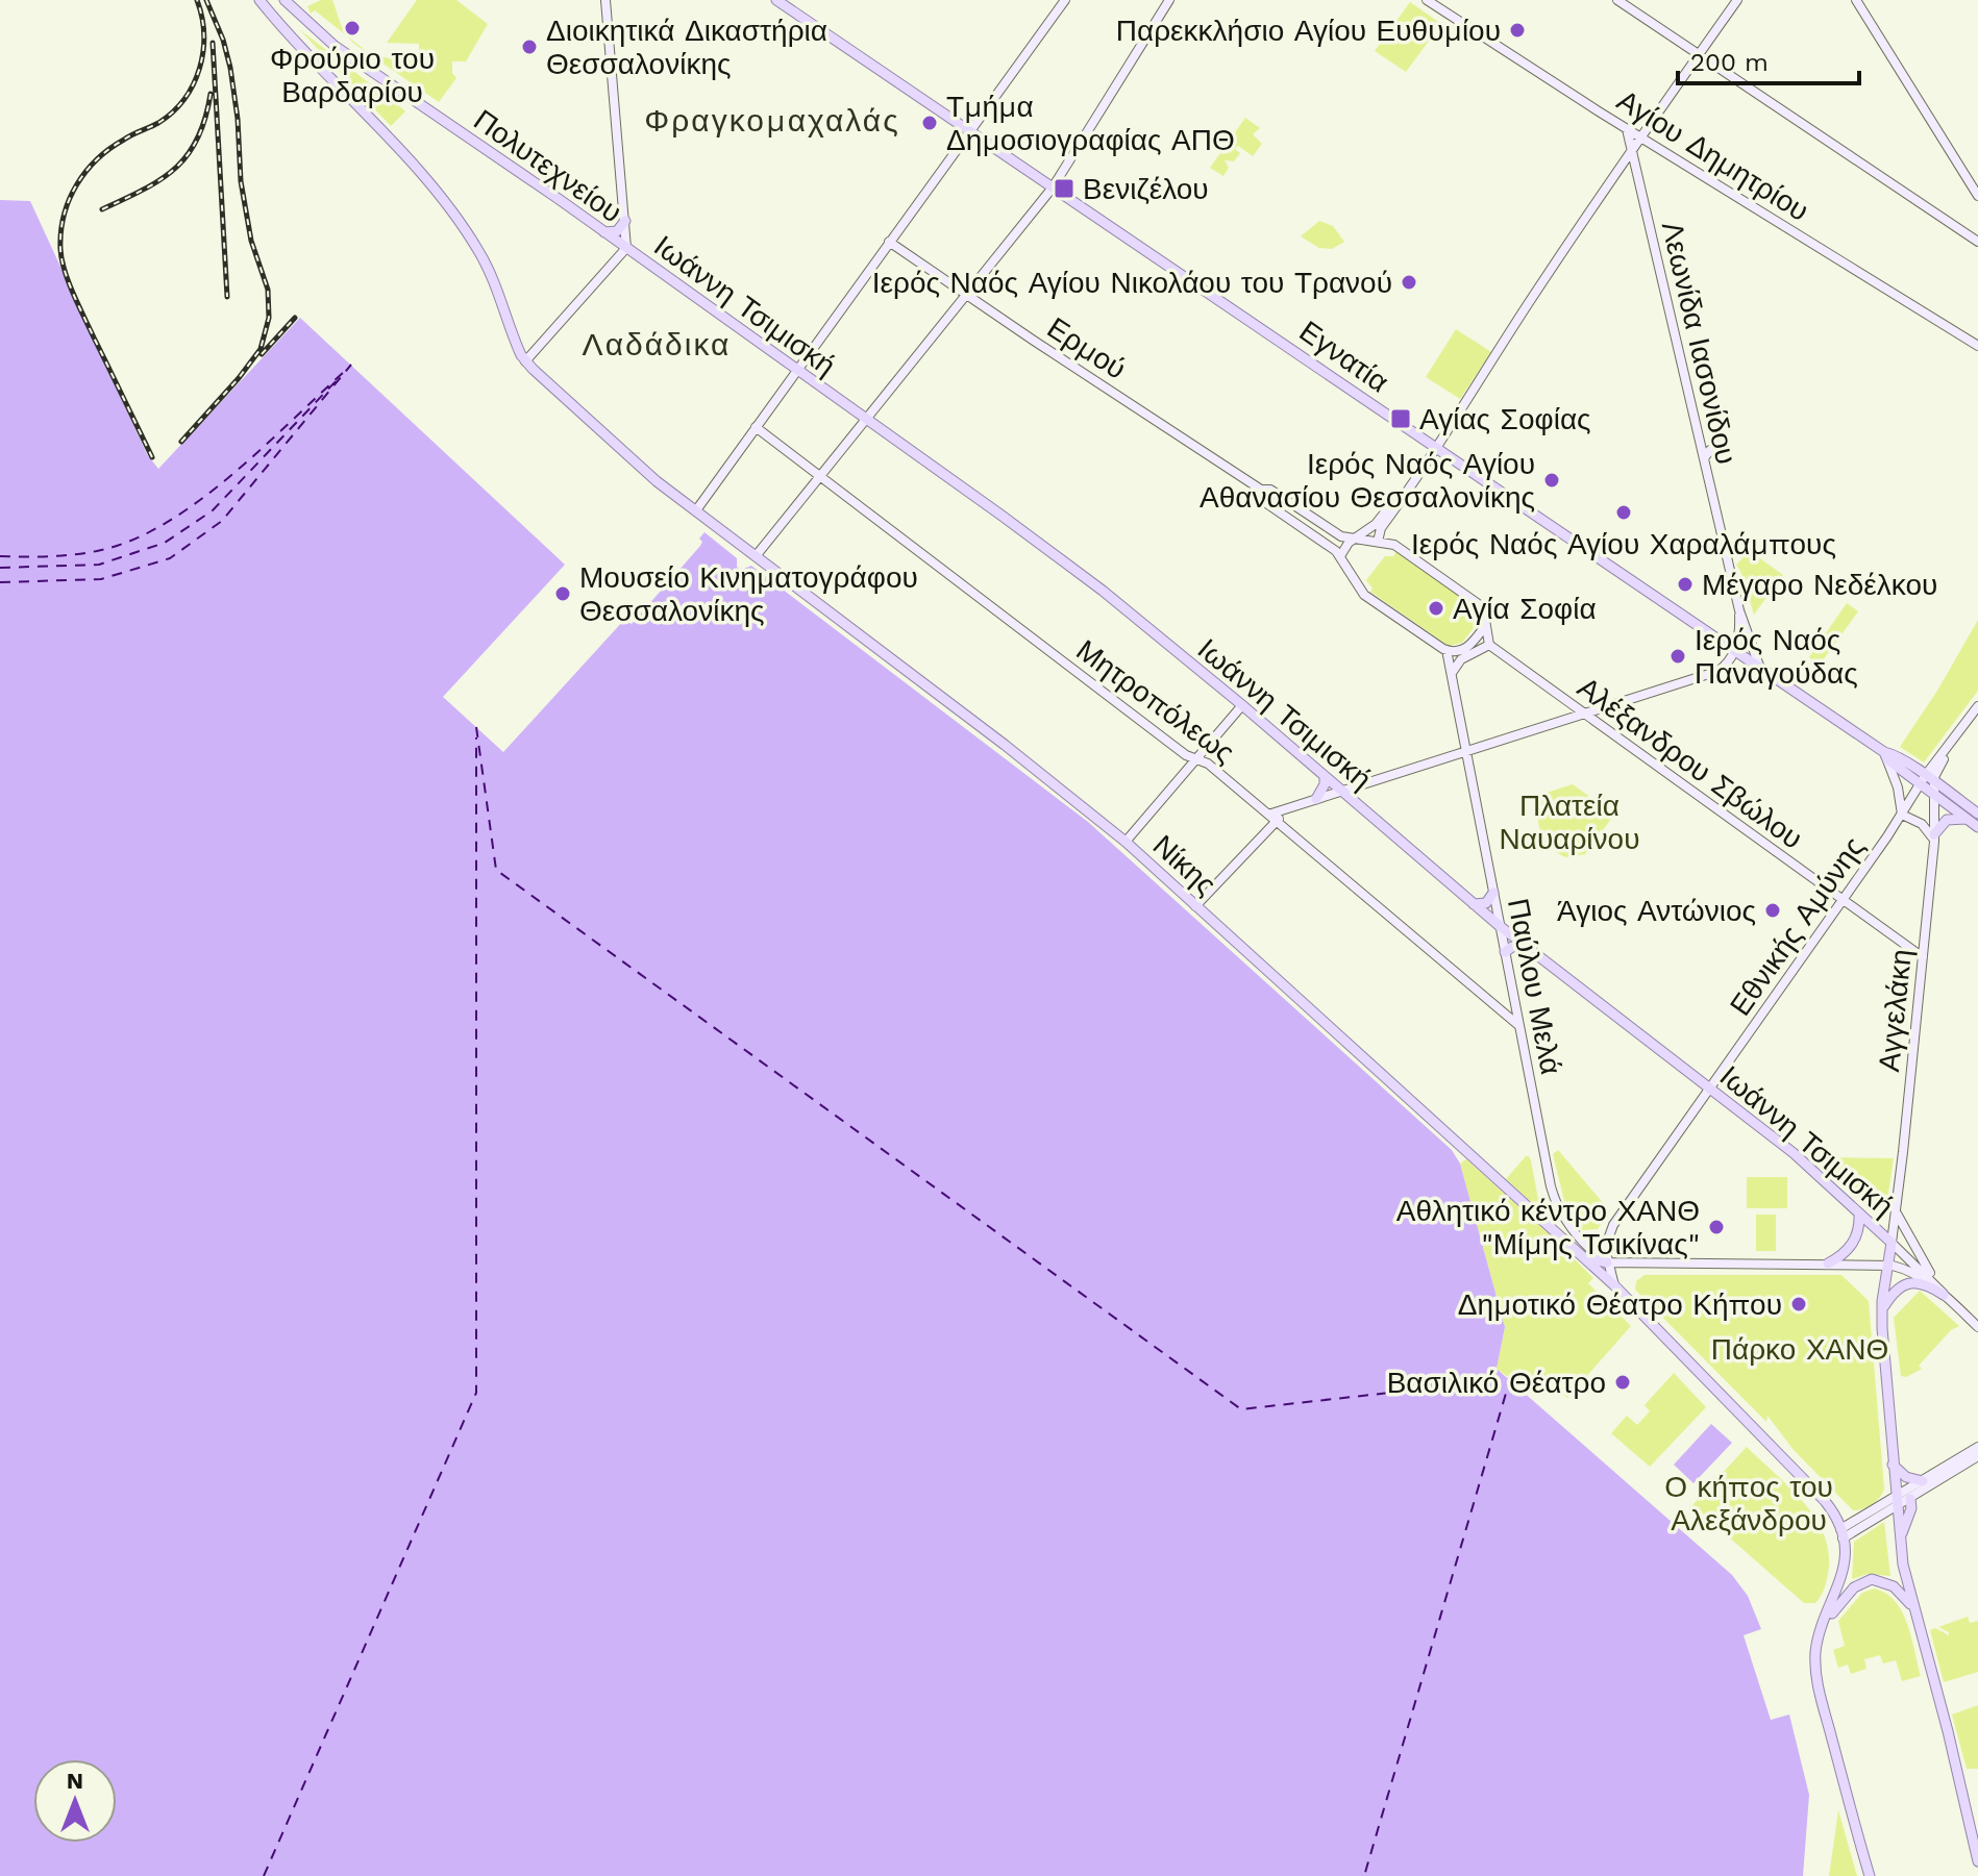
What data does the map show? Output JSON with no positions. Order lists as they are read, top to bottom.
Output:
{
  "streets": {
    "main road": [
      "Αγίου Δημητρίου",
      "Πολυτεχνείου",
      "Ιωάννη Τσιμισκή",
      "Λεωνίδα Ιασονίδου",
      "Ερμού",
      "Εγνατία",
      "Μητροπόλεως",
      "Αλέξανδρου Σβώλου",
      "Νίκης",
      "Εθνικής Αμύνης",
      "Παύλου Μελά",
      "Αγγελάκη"
    ]
  },
  "crossings": [
    ["Αγίου Δημητρίου", "Λεωνίδα Ιασονίδου"],
    ["Πολυτεχνείου", "Ιωάννη Τσιμισκή"],
    ["Ιωάννη Τσιμισκή", "Εθνικής Αμύνης"],
    ["Ιωάννη Τσιμισκή", "Παύλου Μελά"],
    ["Ιωάννη Τσιμισκή", "Αγγελάκη"],
    ["Ερμού", "Παύλου Μελά"],
    ["Εγνατία", "Εθνικής Αμύνης"],
    ["Εγνατία", "Αγγελάκη"],
    ["Μητροπόλεως", "Παύλου Μελά"],
    ["Αλέξανδρου Σβώλου", "Εθνικής Αμύνης"],
    ["Αλέξανδρου Σβώλου", "Αγγελάκη"],
    ["Νίκης", "Εθνικής Αμύνης"],
    ["Εθνικής Αμύνης", "Παύλου Μελά"],
    ["Εθνικής Αμύνης", "Αγγελάκη"]
  ],
  "districts": ["Φραγκομαχαλάς", "Λαδάδικα"],
  "parks": ["Πλατεία Ναυαρίνου", "Πάρκο ΧΑΝΘ", "Ο κήπος του Αλεξάνδρου"],
  "places": {
    "other": [
      "Φρούριο του Βαρδαρίου",
      "Παρεκκλήσιο Αγίου Ευθυμίου",
      "Διοικητικά Δικαστήρια Θεσσαλονίκης",
      "Τμήμα Δημοσιογραφίας ΑΠΘ",
      "Ιερός Ναός Αγίου Νικολάου του Τρανού",
      "Ιερός Ναός Αγίου Αθανασίου Θεσσαλονίκης",
      "Ιερός Ναός Αγίου Χαραλάμπους",
      "Μέγαρο Νεδέλκου",
      "Μουσείο Κινηματογράφου Θεσσαλονίκης",
      "Αγία Σοφία",
      "Ιερός Ναός Παναγούδας",
      "Άγιος Αντώνιος",
      "Αθλητικό κέντρο ΧΑΝΘ \"Μίμης Τσικίνας\"",
      "Δημοτικό Θέατρο Κήπου",
      "Βασιλικό Θέατρο"
    ],
    "transit": ["Βενιζέλου", "Αγίας Σοφίας"]
  },
  "scale_bar": "200 m",
  "north": "top"
}
